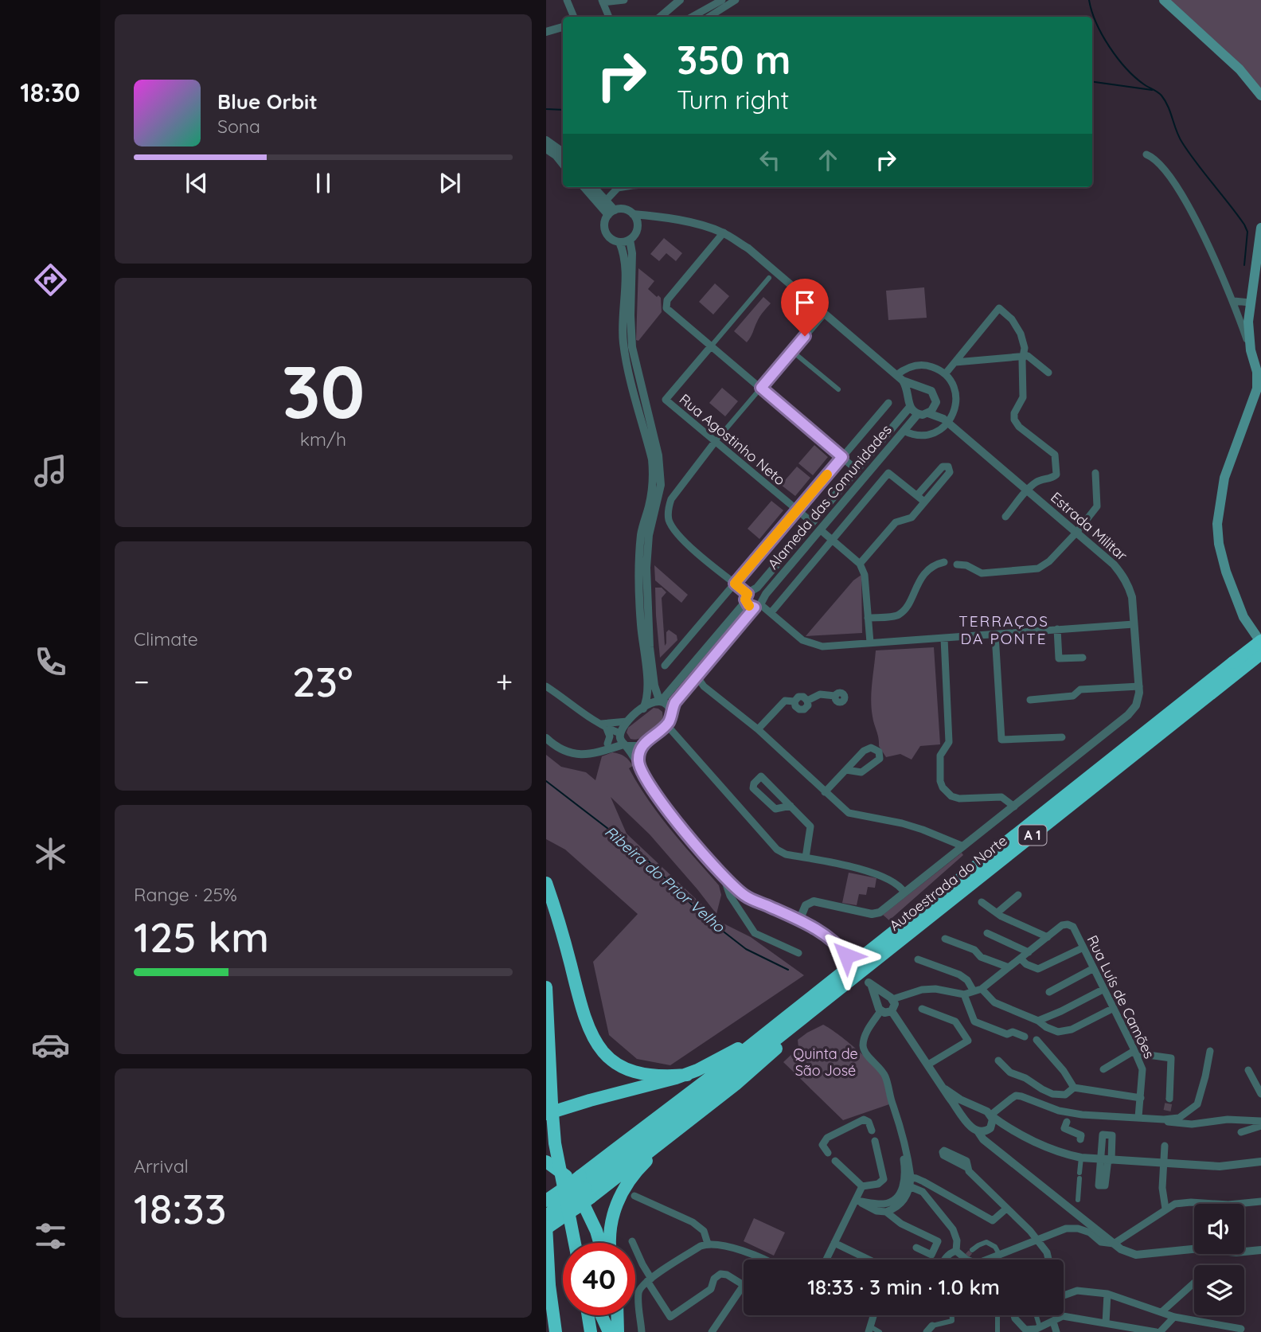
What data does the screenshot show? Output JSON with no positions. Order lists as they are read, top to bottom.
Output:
{
  "streets": {
    "highway": ["A 1", "Autoestrada do Norte"],
    "street": [
      "Rua Agostinho Neto",
      "Alameda das Comunidades",
      "Estrada Militar",
      "Rua Luís de Camões"
    ]
  },
  "crossings": [
    ["Rua Agostinho Neto", "Alameda das Comunidades"],
    ["Alameda das Comunidades", "Estrada Militar"]
  ],
  "districts": ["TERRAÇOS DA PONTE"],
  "water": ["Ribeira do Prior Velho"],
  "parks": ["Quinta de São José"],
  "page": {
    "tabs": "18:30",
    "turn": ["350 m", "Turn right"],
    "song": ["Blue Orbit", "Sona"],
    "tile": [
      ["30", "km/h"],
      "Climate",
      ["Range · 25%", "125 km"],
      ["Arrival", "18:33"]
    ],
    "heat": ["−", "23°", "+"],
    "limit": "40",
    "trip": "18:33 · 3 min · 1.0 km"
  }
}
